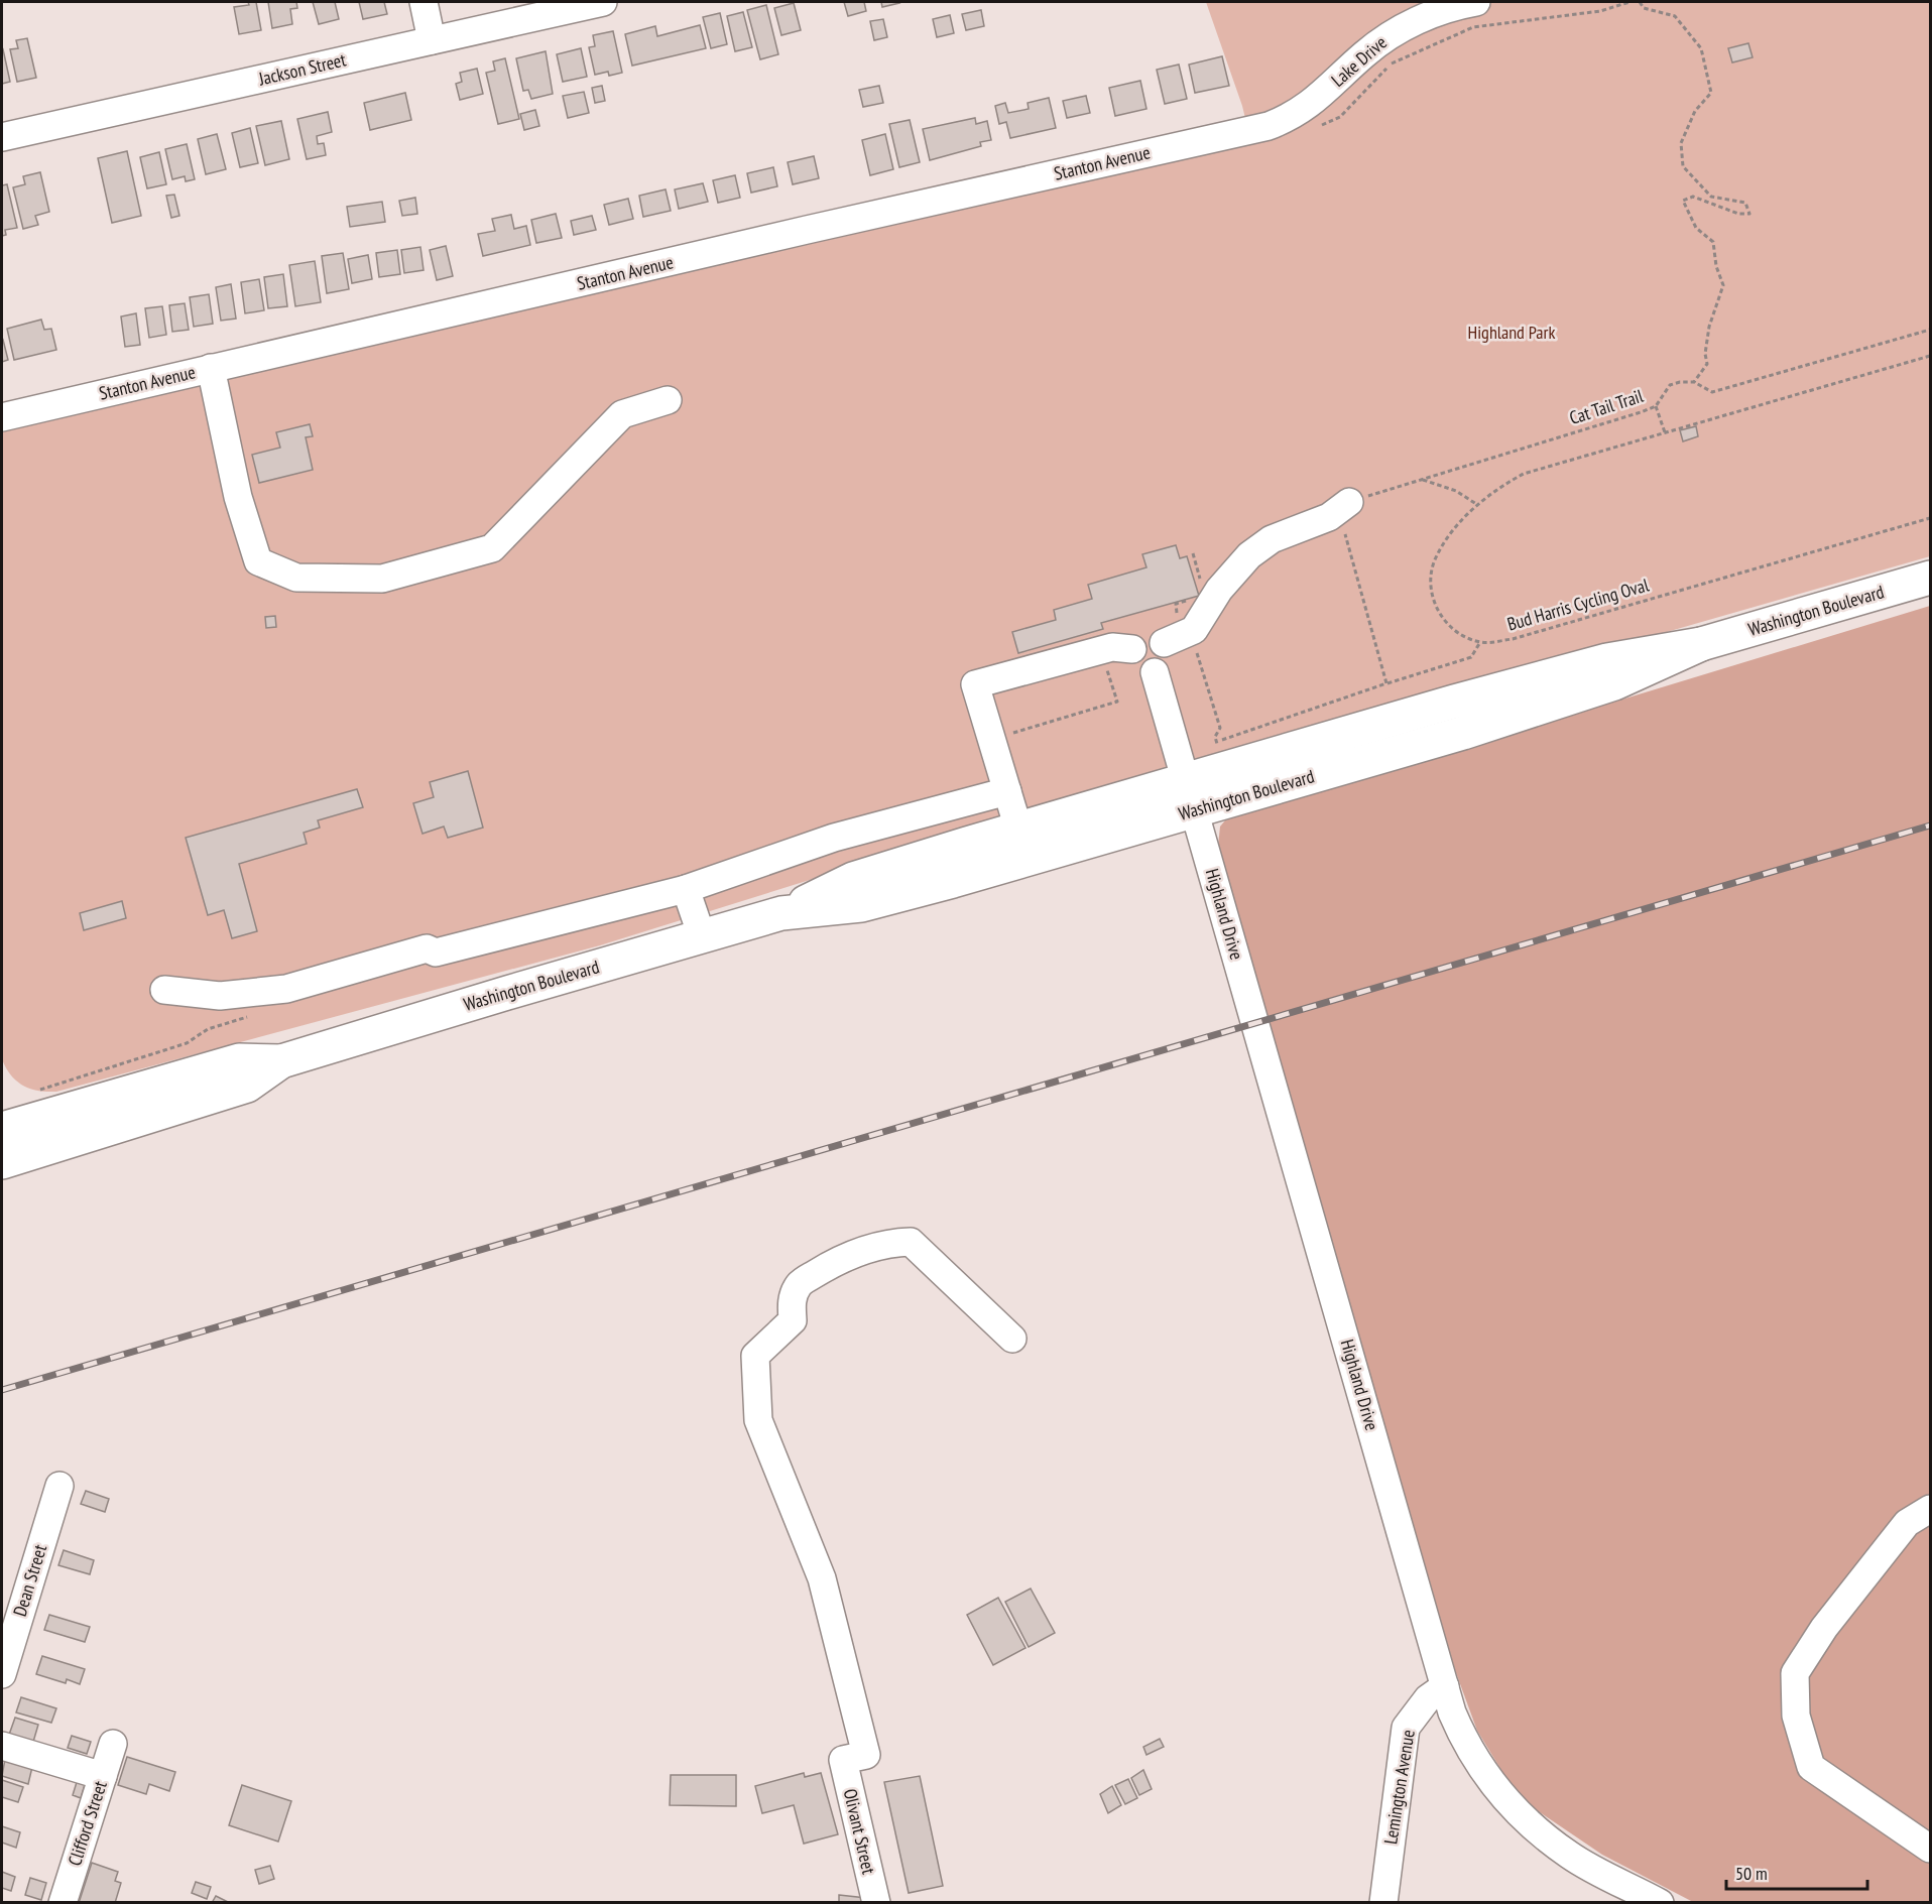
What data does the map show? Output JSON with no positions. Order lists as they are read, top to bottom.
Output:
{
  "streets": {
    "highway": ["Washington Boulevard"],
    "street": [
      "Lake Drive",
      "Jackson Street",
      "Stanton Avenue",
      "Highland Drive",
      "Dean Street",
      "Lemington Avenue",
      "Clifford Street",
      "Olivant Street"
    ],
    "path": ["Cat Tail Trail", "Bud Harris Cycling Oval"]
  },
  "crossings": [
    ["Lake Drive", "Stanton Avenue"],
    ["Washington Boulevard", "Highland Drive"],
    ["Highland Drive", "Lemington Avenue"]
  ],
  "parks": ["Highland Park"],
  "scale_bar": "50 m"
}
